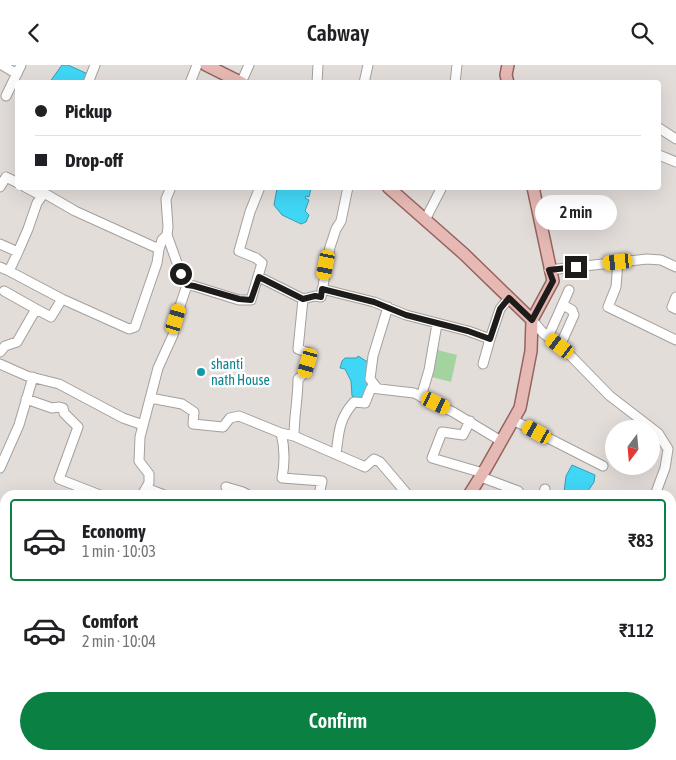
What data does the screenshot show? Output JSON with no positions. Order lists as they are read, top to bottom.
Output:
{
  "places": ["shanti nath House"],
  "north": "bottom",
  "page": {
    "header": "Cabway",
    "banner": ["Pickup", "Drop-off"],
    "bubble": "2 min",
    "list": [
      {
        "name": "Economy",
        "note": "1 min · 10:03",
        "value": "₹83"
      },
      {
        "name": "Comfort",
        "note": "2 min · 10:04",
        "value": "₹112"
      }
    ],
    "buttons": "Confirm"
  }
}
